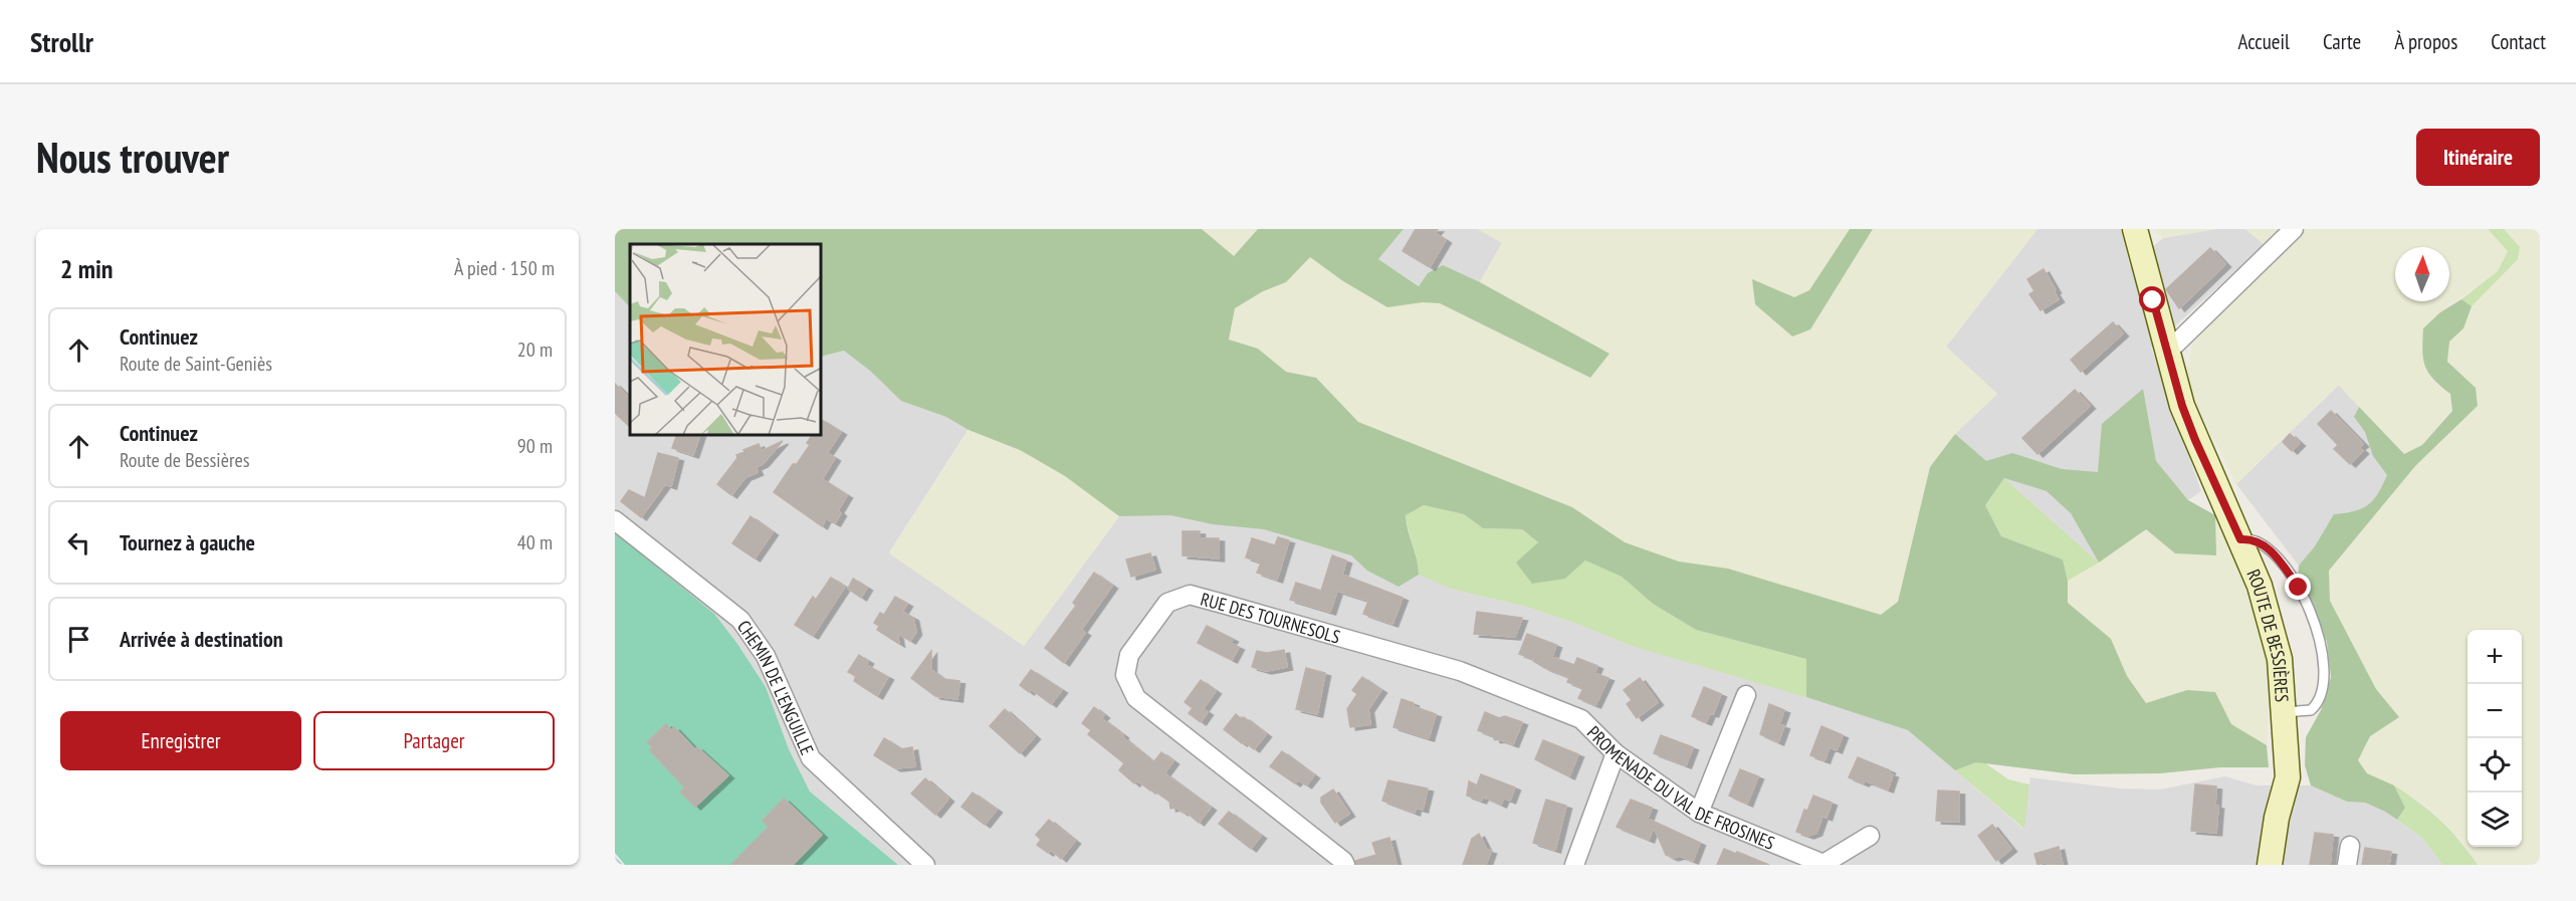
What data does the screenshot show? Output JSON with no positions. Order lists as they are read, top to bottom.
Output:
{
  "streets": {
    "main road": ["ROUTE DE BESSIÈRES"],
    "street": ["RUE DES TOURNESOLS", "CHEMIN DE L'ENGUILLE", "PROMENADE DU VAL DE FROSINES"]
  },
  "crossings": [
    ["RUE DES TOURNESOLS", "PROMENADE DU VAL DE FROSINES"]
  ],
  "north": "top",
  "page": {
    "header": "Strollr",
    "nav": [
      "Accueil",
      "Carte",
      "À propos",
      "Contact"
    ],
    "buttons": [
      "Itinéraire",
      ["Enregistrer", "Partager"]
    ],
    "title": "Nous trouver",
    "heading": ["2 min", "À pied · 150 m"],
    "list": [
      ["Continuez", "Route de Saint-Geniès", "20 m"],
      ["Continuez", "Route de Bessières", "90 m"],
      ["Tournez à gauche", "40 m"],
      "Arrivée à destination"
    ],
    "map_buttons": ["+", "−"]
  }
}
